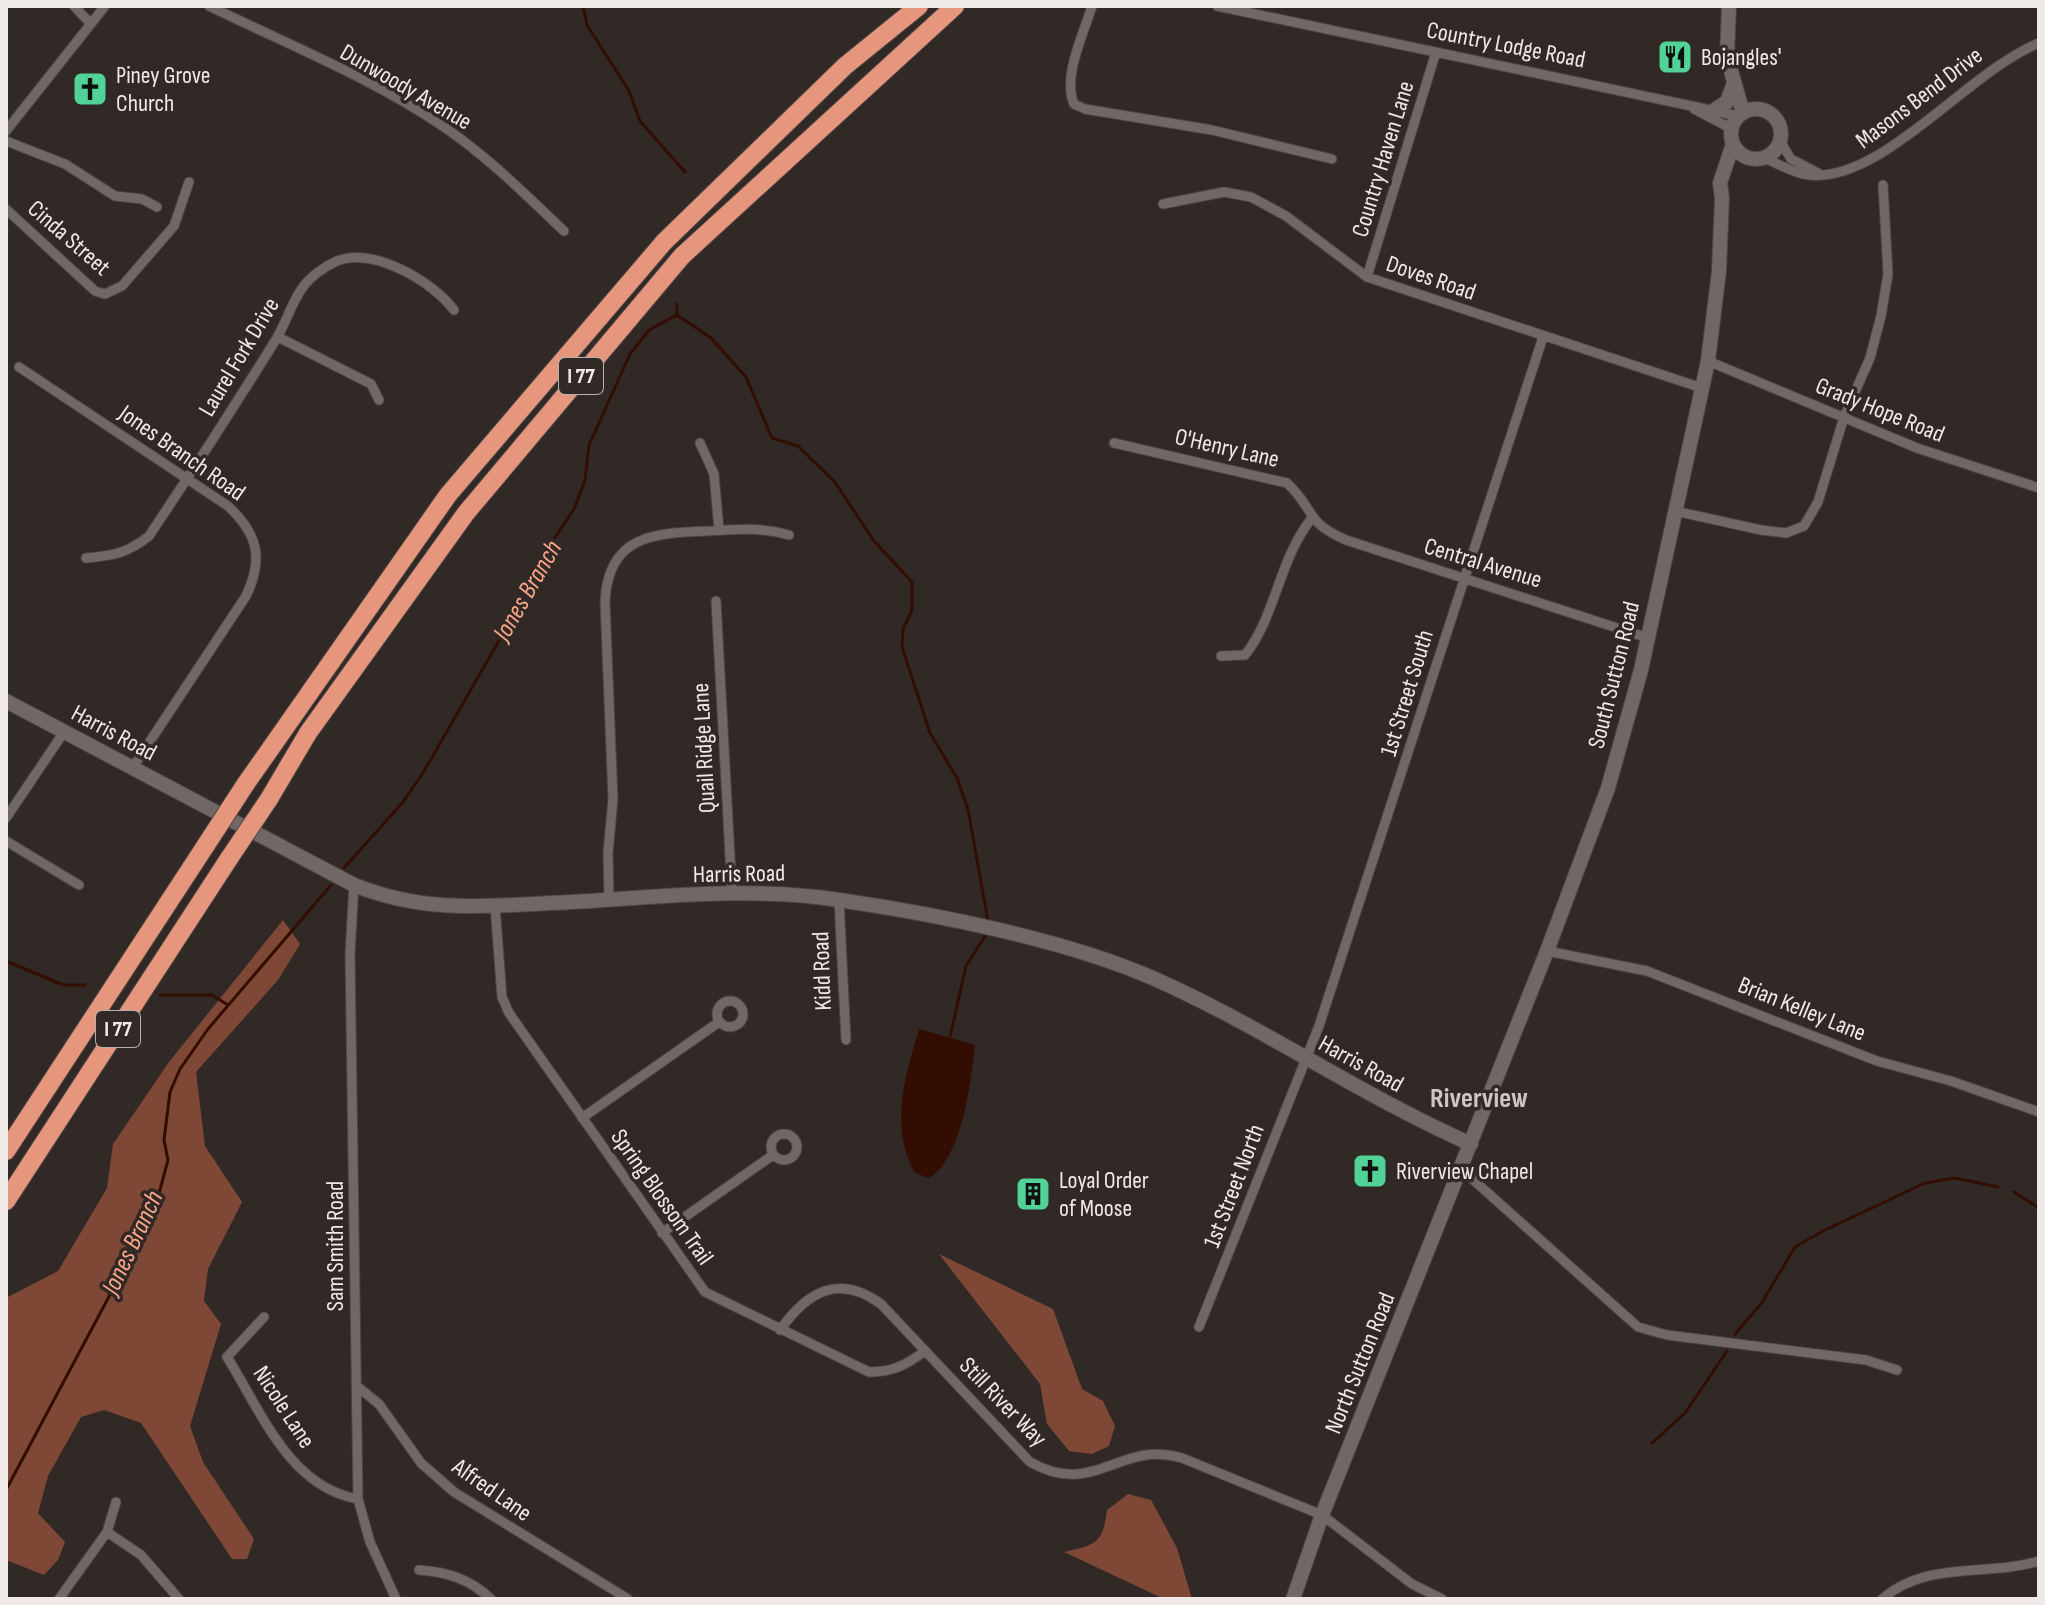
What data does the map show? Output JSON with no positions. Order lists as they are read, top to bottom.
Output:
{
  "streets": {
    "highway": ["I 77"],
    "main road": ["South Sutton Road", "Harris Road", "North Sutton Road"],
    "street": [
      "Country Lodge Road",
      "Dunwoody Avenue",
      "Masons Bend Drive",
      "Country Haven Lane",
      "Cinda Street",
      "Doves Road",
      "Laurel Fork Drive",
      "Grady Hope Road",
      "O'Henry Lane",
      "Jones Branch Road",
      "Central Avenue",
      "1st Street South",
      "Quail Ridge Lane",
      "Kidd Road",
      "Brian Kelley Lane",
      "1st Street North",
      "Spring Blossom Trail",
      "Sam Smith Road",
      "Still River Way",
      "Nicole Lane",
      "Alfred Lane"
    ]
  },
  "crossings": [
    ["Country Lodge Road", "Masons Bend Drive"],
    ["Country Lodge Road", "Country Haven Lane"],
    ["Country Lodge Road", "South Sutton Road"],
    ["Masons Bend Drive", "South Sutton Road"],
    ["Country Haven Lane", "Doves Road"],
    ["Doves Road", "South Sutton Road"],
    ["Doves Road", "1st Street South"],
    ["Laurel Fork Drive", "Jones Branch Road"],
    ["Grady Hope Road", "South Sutton Road"],
    ["O'Henry Lane", "Central Avenue"],
    ["Jones Branch Road", "Harris Road"],
    ["Central Avenue", "South Sutton Road"],
    ["Central Avenue", "1st Street South"],
    ["South Sutton Road", "Harris Road"],
    ["South Sutton Road", "Brian Kelley Lane"],
    ["South Sutton Road", "North Sutton Road"],
    ["1st Street South", "Harris Road"],
    ["1st Street South", "1st Street North"],
    ["Harris Road", "Quail Ridge Lane"],
    ["Harris Road", "Kidd Road"],
    ["Harris Road", "1st Street North"],
    ["Harris Road", "Spring Blossom Trail"],
    ["Harris Road", "Sam Smith Road"],
    ["Harris Road", "North Sutton Road"],
    ["Spring Blossom Trail", "Still River Way"],
    ["Sam Smith Road", "Nicole Lane"],
    ["Sam Smith Road", "Alfred Lane"],
    ["North Sutton Road", "Still River Way"]
  ],
  "districts": ["Riverview"],
  "water": ["Jones Branch"],
  "places": {
    "restaurant": ["Bojangles'"],
    "church": ["Piney Grove Church", "Riverview Chapel"],
    "building": ["Loyal Order of Moose"]
  }
}
